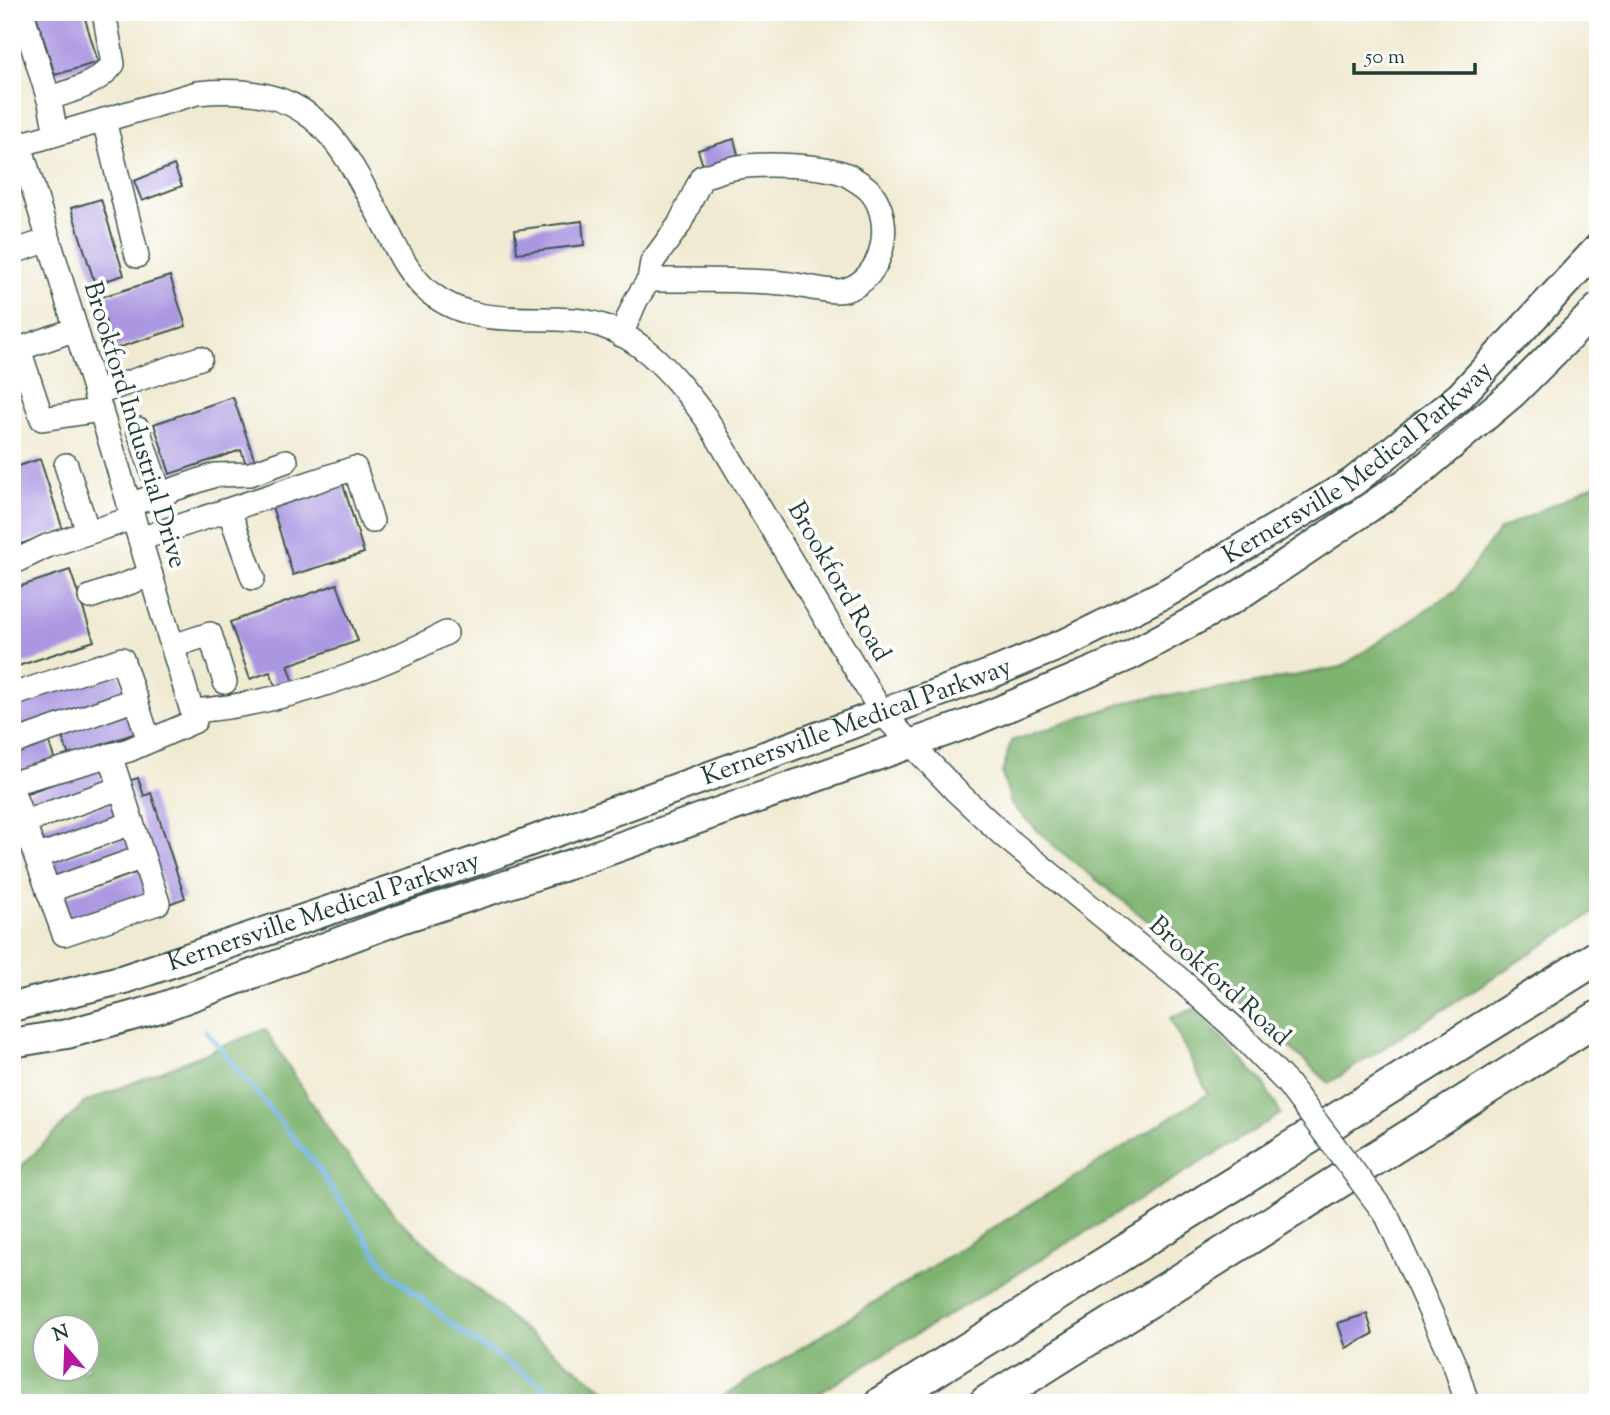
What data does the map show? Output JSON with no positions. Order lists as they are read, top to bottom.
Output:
{
  "streets": {
    "main road": ["Kernersville Medical Parkway"],
    "street": ["Brookford Industrial Drive", "Brookford Road"]
  },
  "crossings": [
    ["Brookford Industrial Drive", "Brookford Road"],
    ["Kernersville Medical Parkway", "Brookford Road"]
  ],
  "scale_bar": "50 m",
  "north": "top"
}
